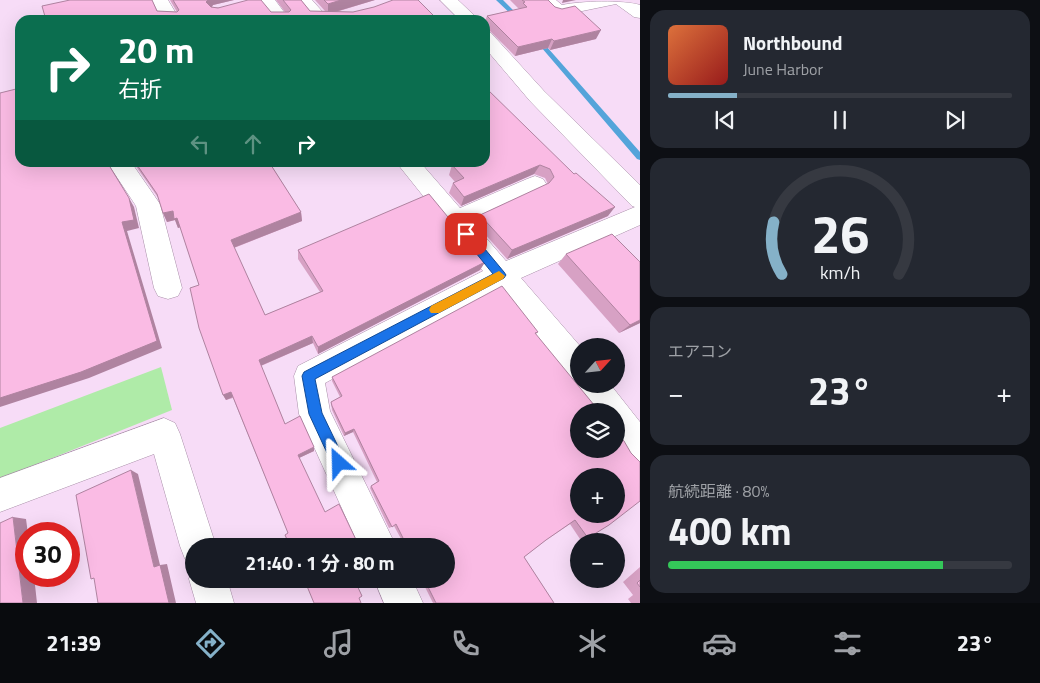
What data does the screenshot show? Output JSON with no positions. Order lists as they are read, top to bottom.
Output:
{
  "north": "top right",
  "page": {
    "turn": ["20 m", "右折"],
    "song": ["Northbound", "June Harbor"],
    "tile": [
      "エアコン",
      ["航続距離 · 80%", "400 km"]
    ],
    "map_buttons": ["+", "−"],
    "heat": ["−", "23°", "+"],
    "limit": "30",
    "trip": "21:40 · 1 分 · 80 m",
    "tabs": ["21:39", "23°"],
    "gauge": ["26", "km/h"]
  }
}
